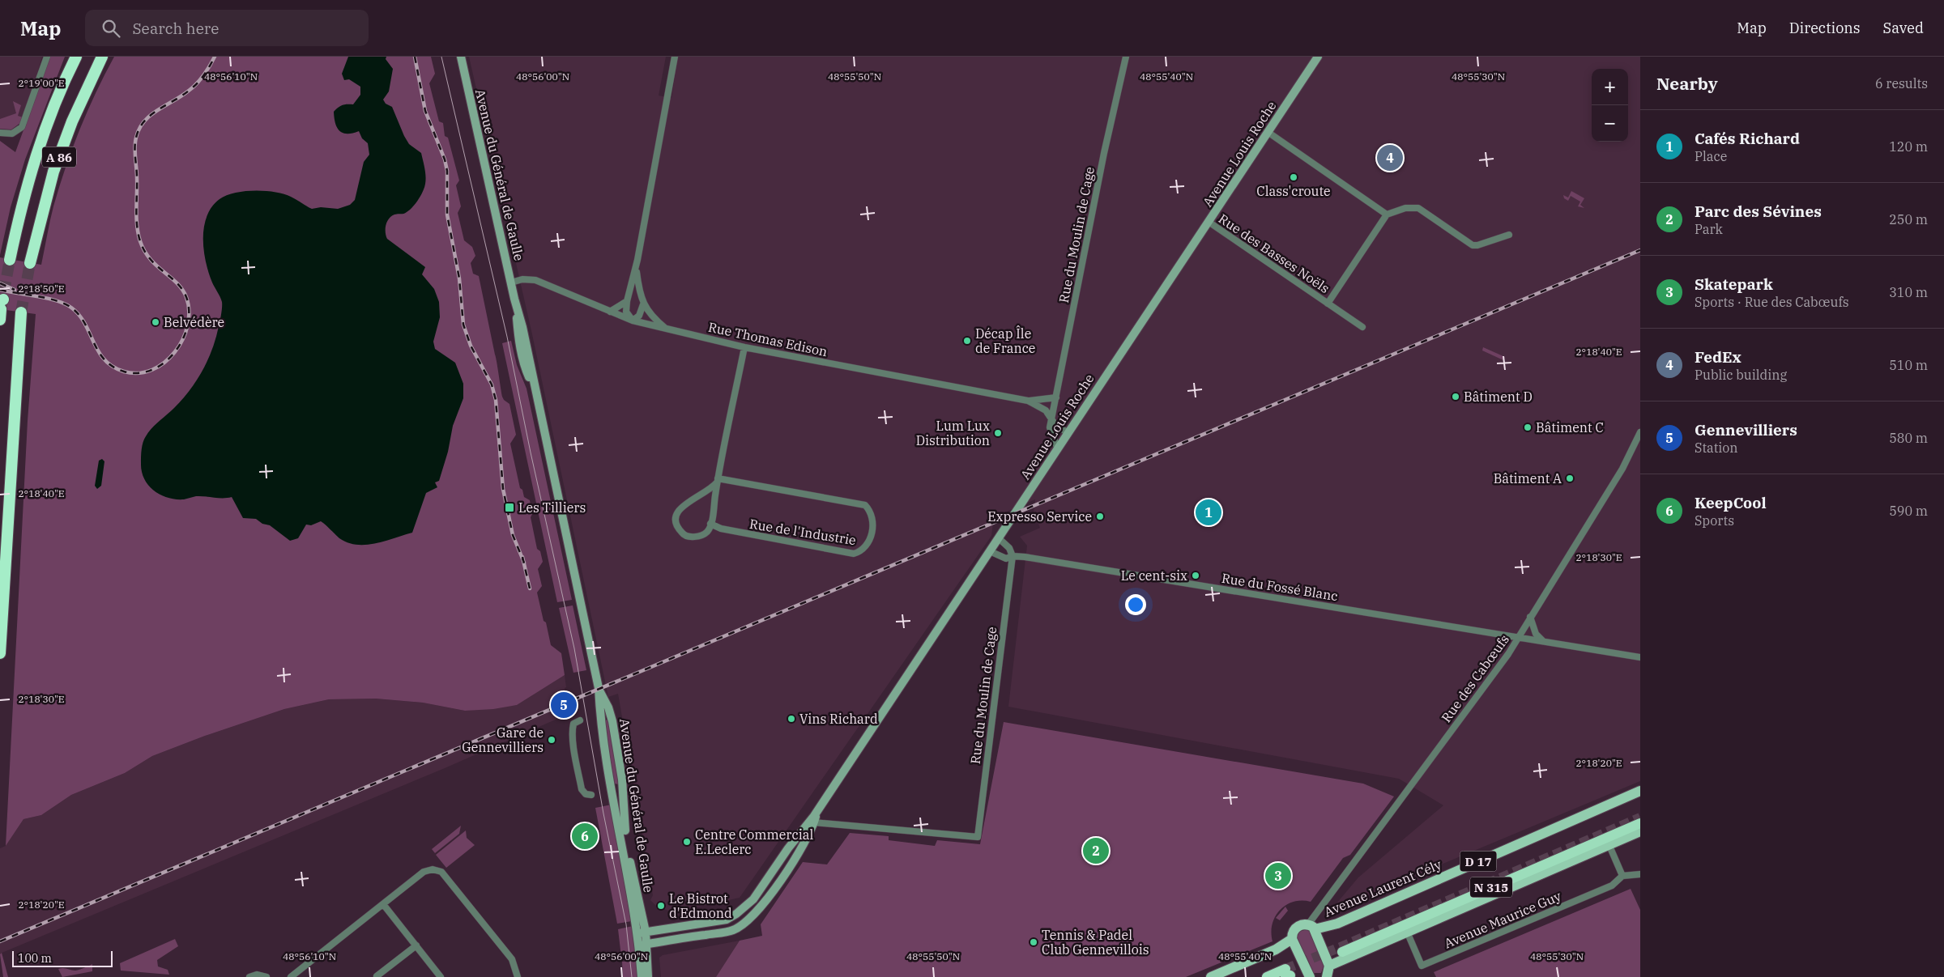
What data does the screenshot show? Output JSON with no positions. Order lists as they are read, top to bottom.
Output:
{
  "streets": {
    "highway": ["A 86", "N 315"],
    "main road": [
      "Avenue Louis Roche",
      "Avenue du Général de Gaulle",
      "D 17",
      "Avenue Laurent Cély"
    ],
    "street": [
      "Rue du Moulin de Cage",
      "Rue des Basses Noëls",
      "Rue Thomas Edison",
      "Rue de l'Industrie",
      "Rue du Fossé Blanc",
      "Rue des Cabœufs",
      "Avenue Maurice Guy"
    ]
  },
  "crossings": [
    ["Avenue Louis Roche", "Avenue du Général de Gaulle"],
    ["Avenue Louis Roche", "Rue du Moulin de Cage"],
    ["Avenue Louis Roche", "Rue des Basses Noëls"],
    ["Avenue Louis Roche", "Rue du Fossé Blanc"],
    ["Avenue du Général de Gaulle", "Rue Thomas Edison"],
    ["Rue du Moulin de Cage", "Rue Thomas Edison"],
    ["Rue du Moulin de Cage", "Rue du Fossé Blanc"],
    ["Rue du Fossé Blanc", "Rue des Cabœufs"],
    ["Rue des Cabœufs", "Avenue Laurent Cély"]
  ],
  "places": {
    "other": [
      "Class'croute",
      "Belvédère",
      "Décap Île de France",
      "Bâtiment D",
      "Bâtiment C",
      "Lum Lux Distribution",
      "Bâtiment A",
      "Expresso Service",
      "Le cent-six",
      "Vins Richard",
      "Gare de Gennevilliers",
      "Centre Commercial E.Leclerc",
      "Le Bistrot d'Edmond",
      "Tennis & Padel Club Gennevillois"
    ],
    "transit": ["Les Tilliers"]
  },
  "scale_bar": "100 m",
  "page": {
    "header": "Map",
    "search": "Search here",
    "nav": ["Map", "Directions", "Saved"],
    "heading": ["Nearby", "6 results"],
    "map_buttons": ["+", "−"],
    "list": [
      {
        "mark": "1",
        "name": "Cafés Richard",
        "note": "Place",
        "value": "120 m"
      },
      {
        "mark": "2",
        "name": "Parc des Sévines",
        "note": "Park",
        "value": "250 m"
      },
      {
        "mark": "3",
        "name": "Skatepark",
        "note": "Sports · Rue des Cabœufs",
        "value": "310 m"
      },
      {
        "mark": "4",
        "name": "FedEx",
        "note": "Public building",
        "value": "510 m"
      },
      {
        "mark": "5",
        "name": "Gennevilliers",
        "note": "Station",
        "value": "580 m"
      },
      {
        "mark": "6",
        "name": "KeepCool",
        "note": "Sports",
        "value": "590 m"
      }
    ],
    "pins": [
      "4",
      "1",
      "5",
      "6",
      "2",
      "3"
    ],
    "scale": "100 m"
  },
  "coordinates": [
    "48°56'10\"N",
    "48°56'00\"N",
    "48°55'50\"N",
    "48°55'40\"N",
    "48°55'30\"N",
    "2°19'00\"E",
    "2°18'50\"E",
    "2°18'40\"E",
    "2°18'30\"E",
    "2°18'20\"E"
  ]
}
